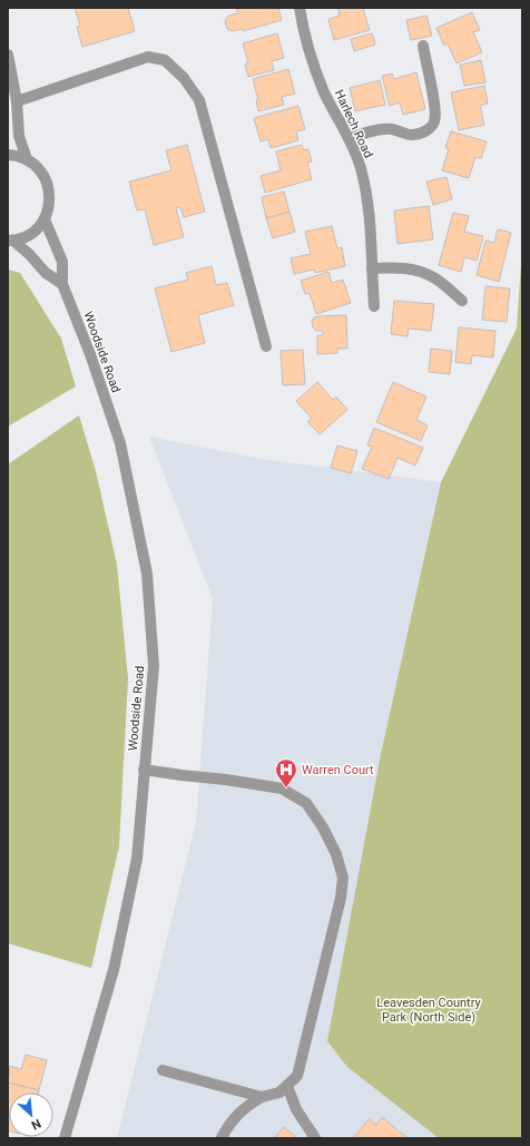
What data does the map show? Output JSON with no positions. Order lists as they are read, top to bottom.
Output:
{
  "streets": {
    "street": ["Harlech Road", "Woodside Road"]
  },
  "parks": ["Leavesden Country Park (North Side)"],
  "places": {
    "hospital": ["Warren Court"]
  },
  "north": "bottom right"
}
